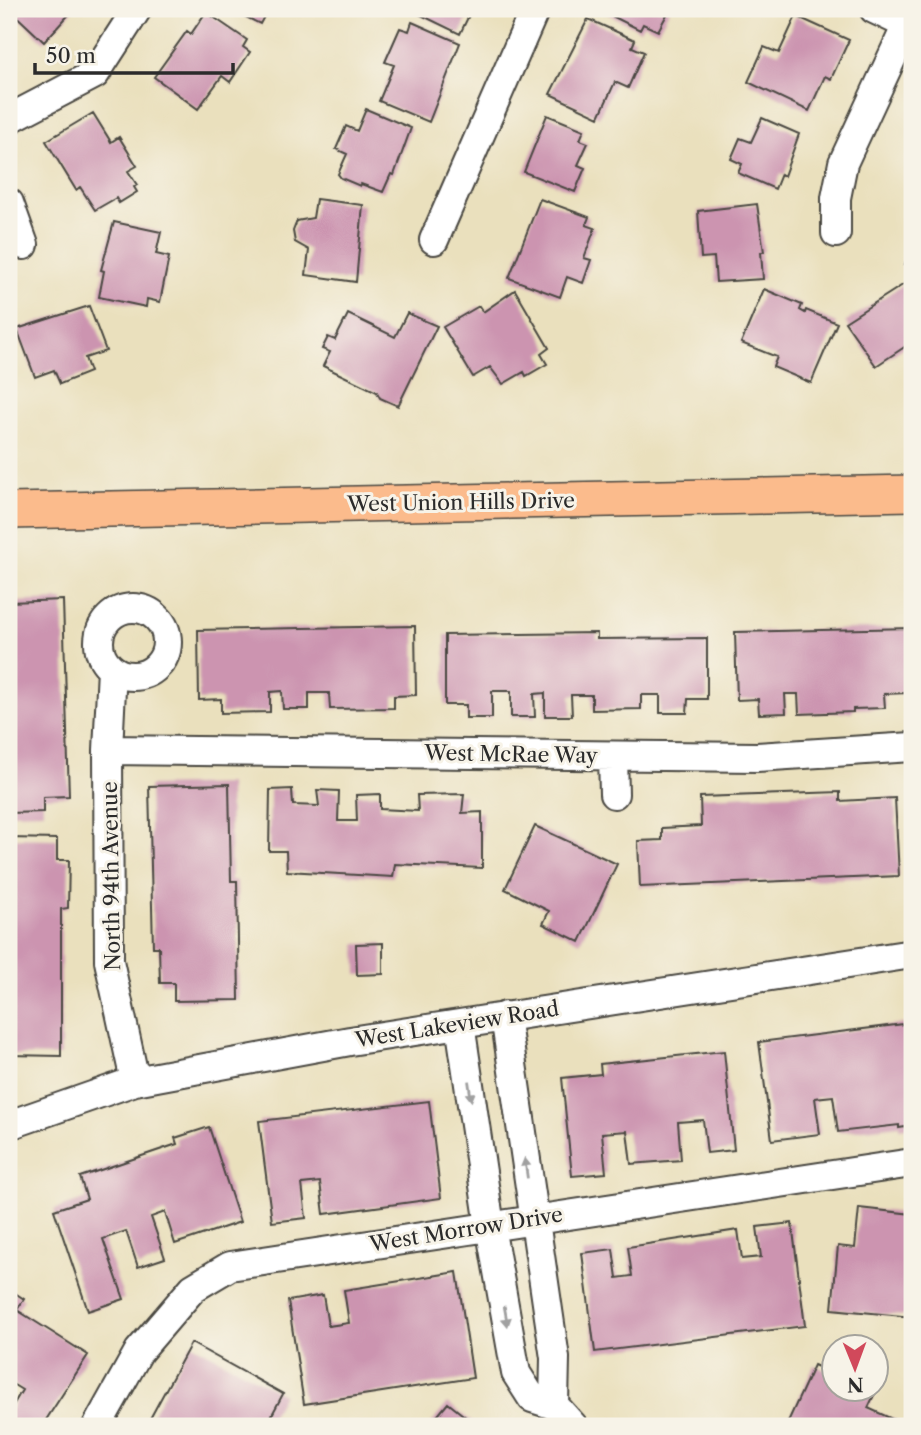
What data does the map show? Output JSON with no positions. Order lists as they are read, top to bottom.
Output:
{
  "streets": {
    "main road": ["West Union Hills Drive"],
    "street": [
      "West McRae Way",
      "North 94th Avenue",
      "West Lakeview Road",
      "West Morrow Drive"
    ]
  },
  "crossings": [
    ["West McRae Way", "North 94th Avenue"],
    ["North 94th Avenue", "West Lakeview Road"]
  ],
  "scale_bar": "50 m",
  "north": "bottom"
}
